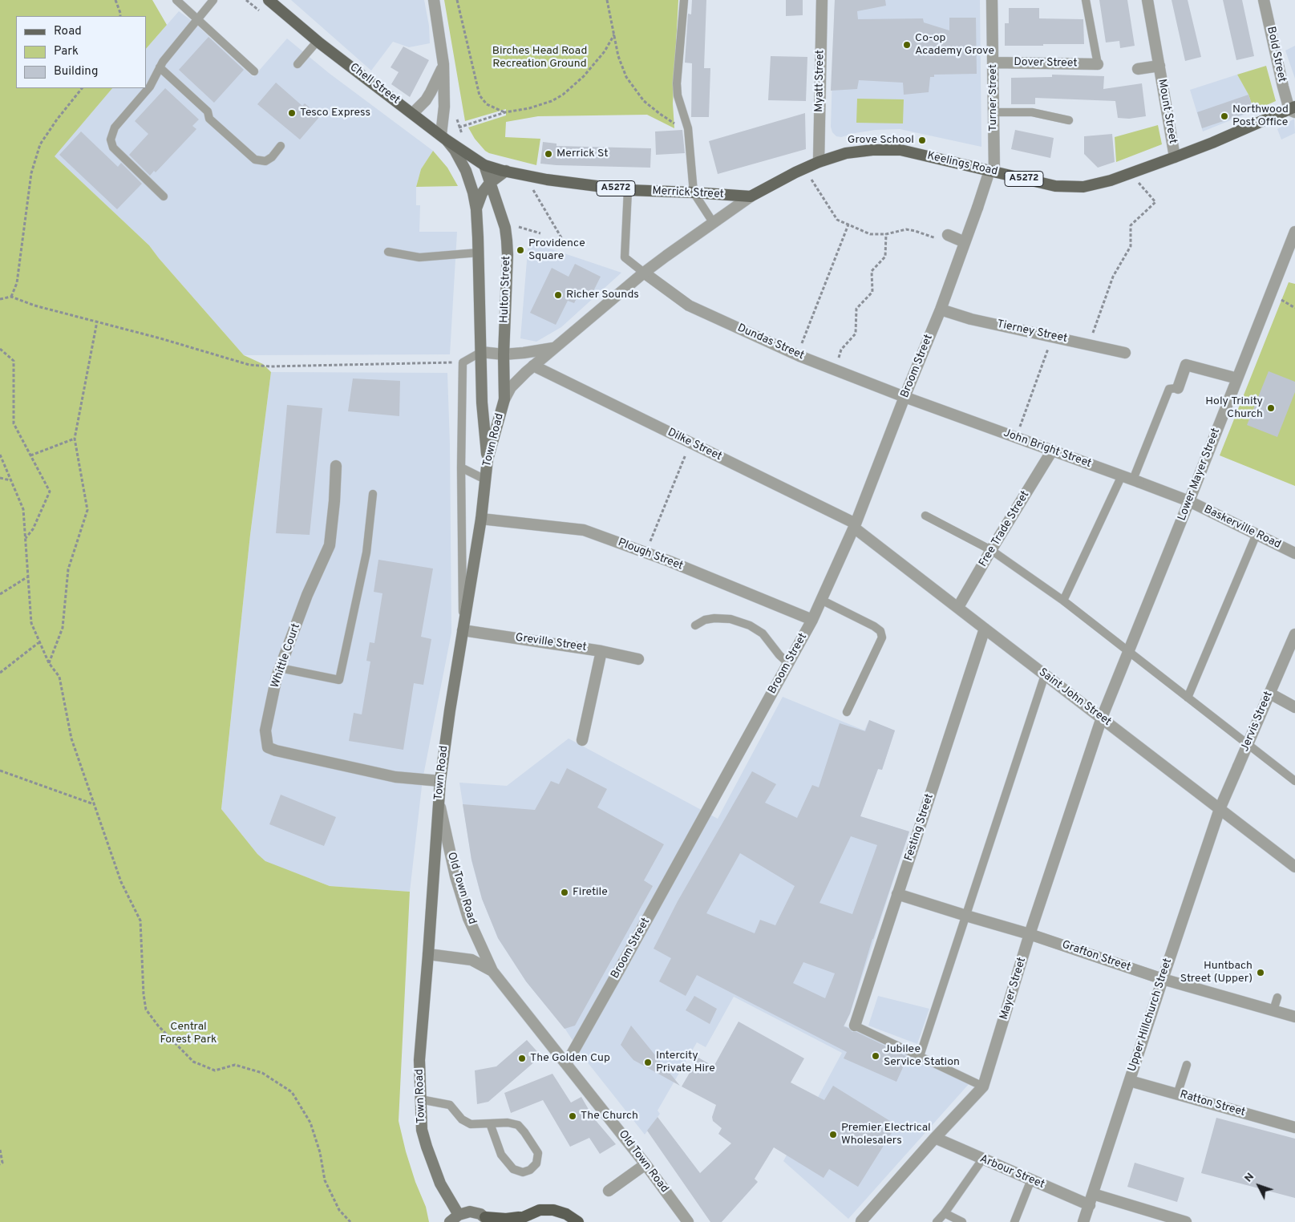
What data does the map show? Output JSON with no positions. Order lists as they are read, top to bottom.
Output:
{
  "streets": {
    "main road": [
      "Chell Street",
      "Keelings Road",
      "A5272",
      "Merrick Street",
      "Hulton Street",
      "Town Road"
    ],
    "street": [
      "Bold Street",
      "Dover Street",
      "Myatt Street",
      "Turner Street",
      "Mount Street",
      "Tierney Street",
      "Dundas Street",
      "Broom Street",
      "Dilke Street",
      "John Bright Street",
      "Lower Mayer Street",
      "Baskerville Road",
      "Free Trade Street",
      "Plough Street",
      "Greville Street",
      "Whittle Court",
      "Saint John Street",
      "Jervis Street",
      "Festing Street",
      "Old Town Road",
      "Grafton Street",
      "Mayer Street",
      "Upper Hillchurch Street",
      "Ratton Street",
      "Arbour Street"
    ]
  },
  "crossings": [
    ["Bold Street", "Keelings Road"],
    ["Dover Street", "Turner Street"],
    ["Myatt Street", "Keelings Road"],
    ["Chell Street", "Merrick Street"],
    ["Chell Street", "Hulton Street"],
    ["Turner Street", "Keelings Road"],
    ["Turner Street", "Broom Street"],
    ["Mount Street", "Keelings Road"],
    ["Keelings Road", "Merrick Street"],
    ["Keelings Road", "Broom Street"],
    ["Keelings Road", "Town Road"],
    ["Merrick Street", "Hulton Street"],
    ["Merrick Street", "Town Road"],
    ["Hulton Street", "Town Road"],
    ["Tierney Street", "Broom Street"],
    ["Dundas Street", "Broom Street"],
    ["Dundas Street", "Town Road"],
    ["Dundas Street", "John Bright Street"],
    ["Broom Street", "Dilke Street"],
    ["Broom Street", "John Bright Street"],
    ["Broom Street", "Plough Street"],
    ["Broom Street", "Saint John Street"],
    ["Broom Street", "Old Town Road"],
    ["Town Road", "Dilke Street"],
    ["Town Road", "Plough Street"],
    ["Town Road", "Greville Street"],
    ["Town Road", "Whittle Court"],
    ["Town Road", "Old Town Road"],
    ["Dilke Street", "Saint John Street"],
    ["John Bright Street", "Lower Mayer Street"],
    ["John Bright Street", "Baskerville Road"],
    ["John Bright Street", "Free Trade Street"],
    ["Lower Mayer Street", "Baskerville Road"],
    ["Lower Mayer Street", "Saint John Street"],
    ["Lower Mayer Street", "Mayer Street"],
    ["Free Trade Street", "Saint John Street"],
    ["Saint John Street", "Jervis Street"],
    ["Saint John Street", "Festing Street"],
    ["Saint John Street", "Mayer Street"],
    ["Saint John Street", "Upper Hillchurch Street"],
    ["Jervis Street", "Upper Hillchurch Street"],
    ["Festing Street", "Grafton Street"],
    ["Grafton Street", "Mayer Street"],
    ["Grafton Street", "Upper Hillchurch Street"],
    ["Mayer Street", "Arbour Street"],
    ["Upper Hillchurch Street", "Ratton Street"],
    ["Upper Hillchurch Street", "Arbour Street"]
  ],
  "parks": ["Birches Head Road Recreation Ground", "Central Forest Park"],
  "places": [
    "Co-op Academy Grove",
    "Tesco Express",
    "Northwood Post Office",
    "Grove School",
    "Merrick St",
    "Providence Square",
    "Richer Sounds",
    "Holy Trinity Church",
    "Firetile",
    "Huntbach Street (Upper)",
    "Jubilee Service Station",
    "The Golden Cup",
    "Intercity Private Hire",
    "The Church",
    "Premier Electrical Wholesalers"
  ],
  "legend": ["Road", "Park", "Building"],
  "north": "top left"
}
